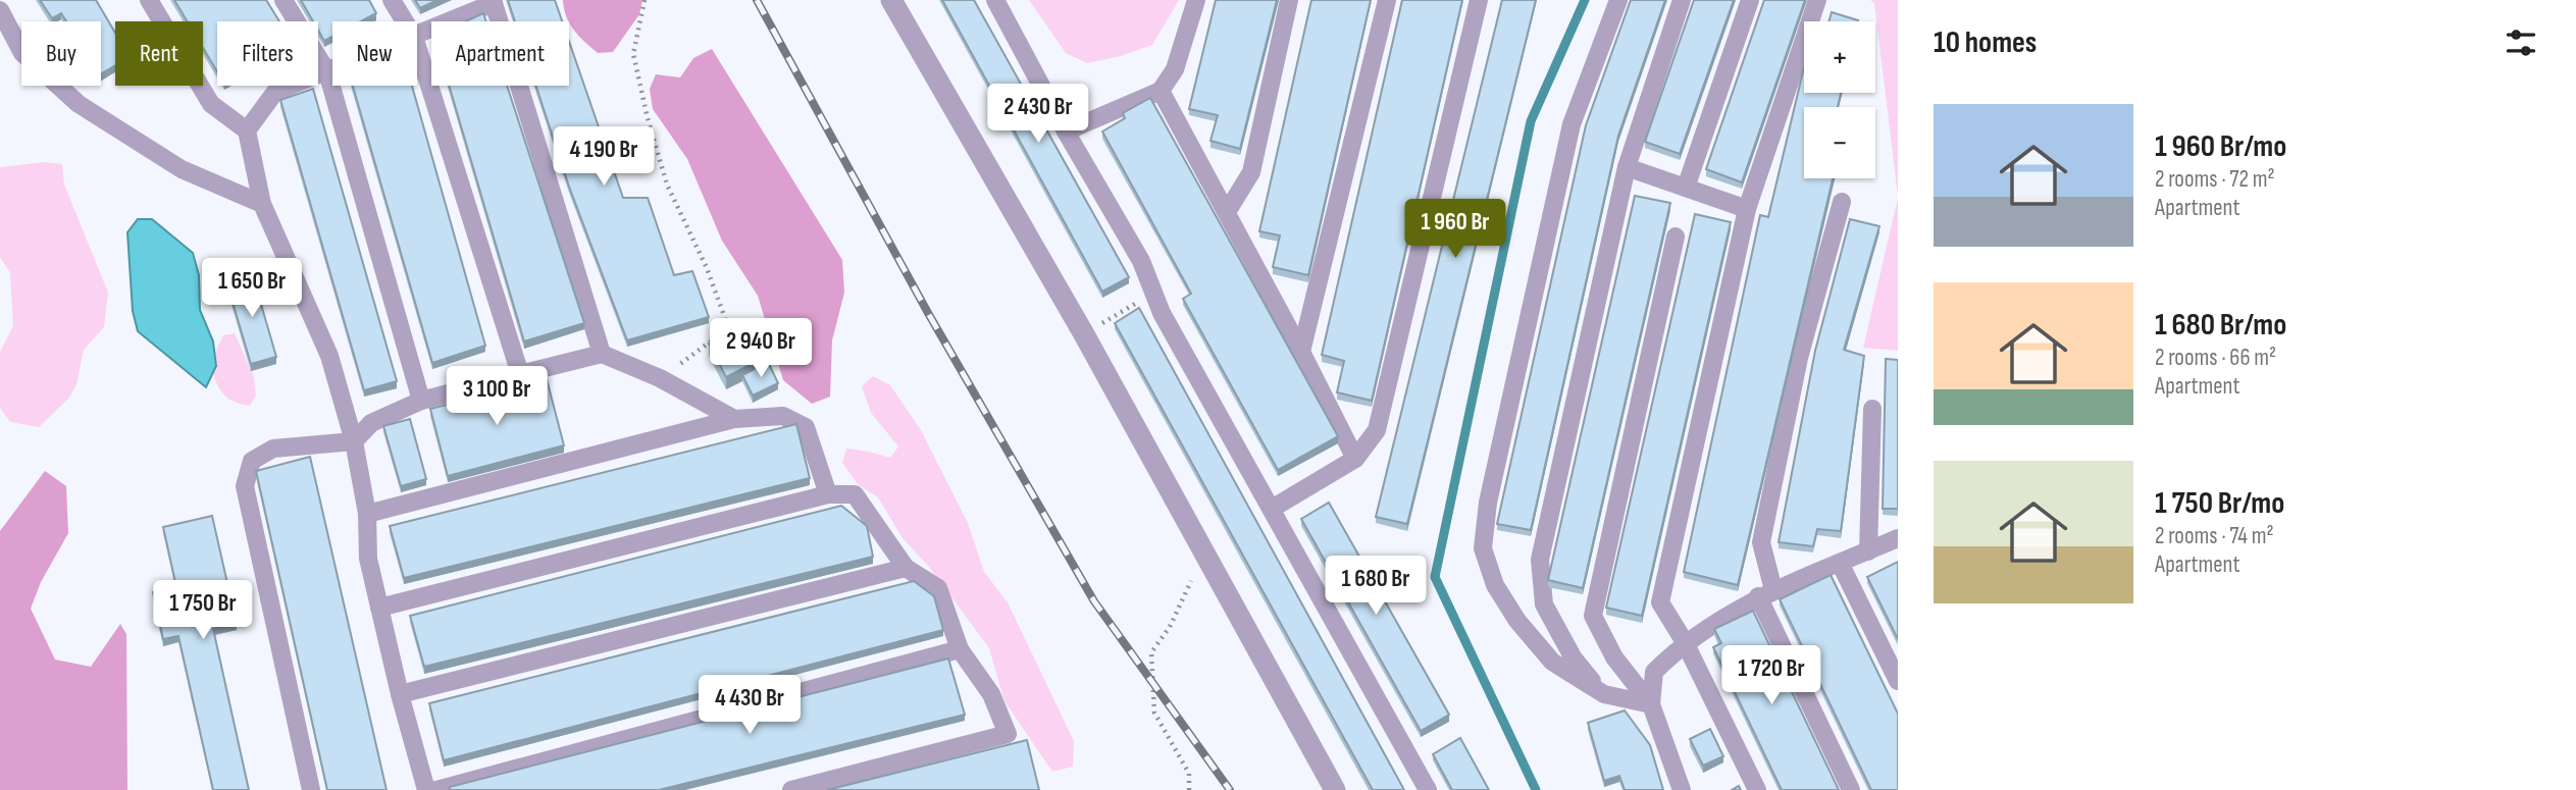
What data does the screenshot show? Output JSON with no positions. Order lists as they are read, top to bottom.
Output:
{
  "page": {
    "heading": "10 homes",
    "map_buttons": ["+", "−"],
    "chip": [
      "Buy",
      "Rent",
      "Filters",
      "New",
      "Apartment"
    ],
    "price": [
      "2 430 Br",
      "4 190 Br",
      "1 960 Br",
      "1 650 Br",
      "2 940 Br",
      "3 100 Br",
      "1 680 Br",
      "1 750 Br",
      "1 720 Br",
      "4 430 Br"
    ],
    "list": [
      {
        "name": "1 960 Br/mo",
        "note": "2 rooms · 72 m² · Apartment"
      },
      {
        "name": "1 680 Br/mo",
        "note": "2 rooms · 66 m² · Apartment"
      },
      {
        "name": "1 750 Br/mo",
        "note": "2 rooms · 74 m² · Apartment"
      }
    ]
  }
}
